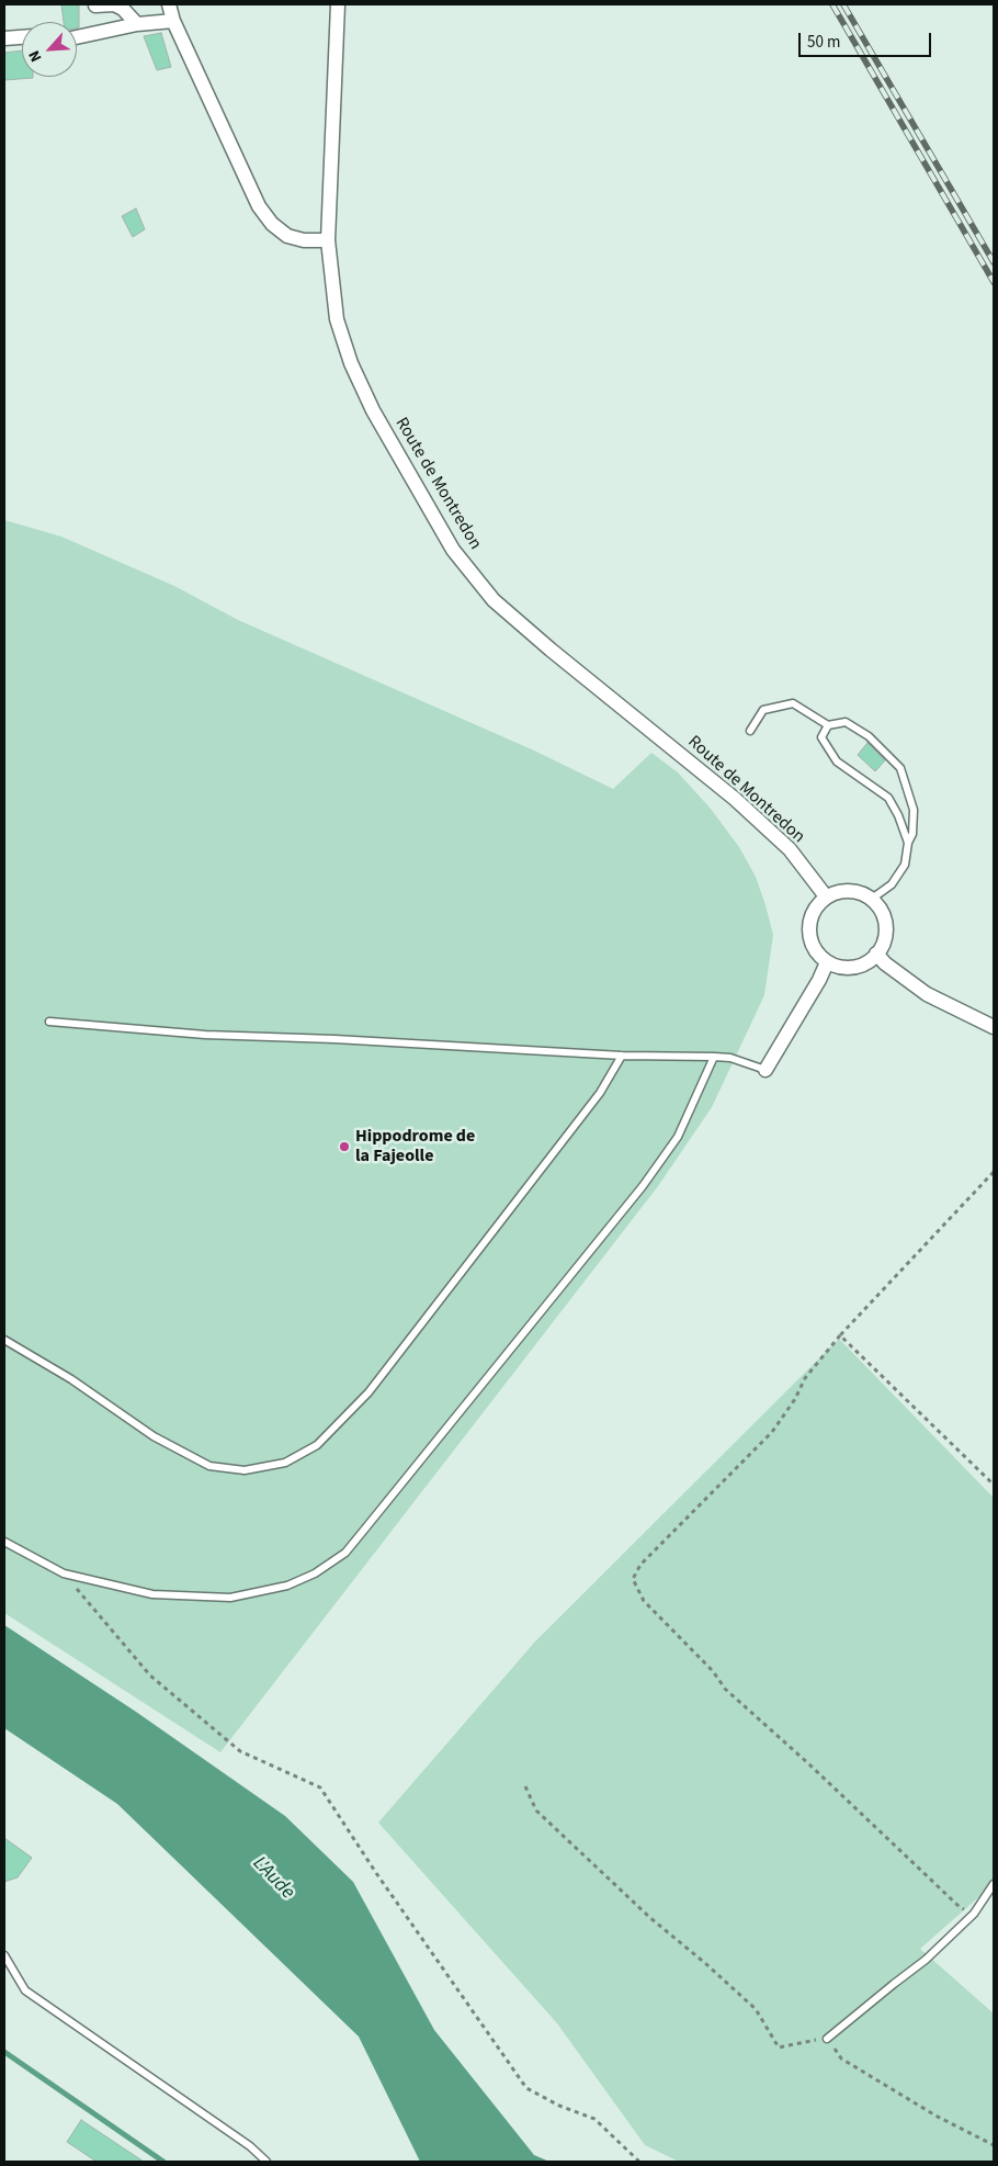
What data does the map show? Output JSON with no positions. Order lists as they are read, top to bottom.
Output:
{
  "streets": {
    "street": ["Route de Montredon"]
  },
  "water": ["L'Aude"],
  "places": ["Hippodrome de la Fajeolle"],
  "scale_bar": "50 m",
  "north": "bottom left"
}
